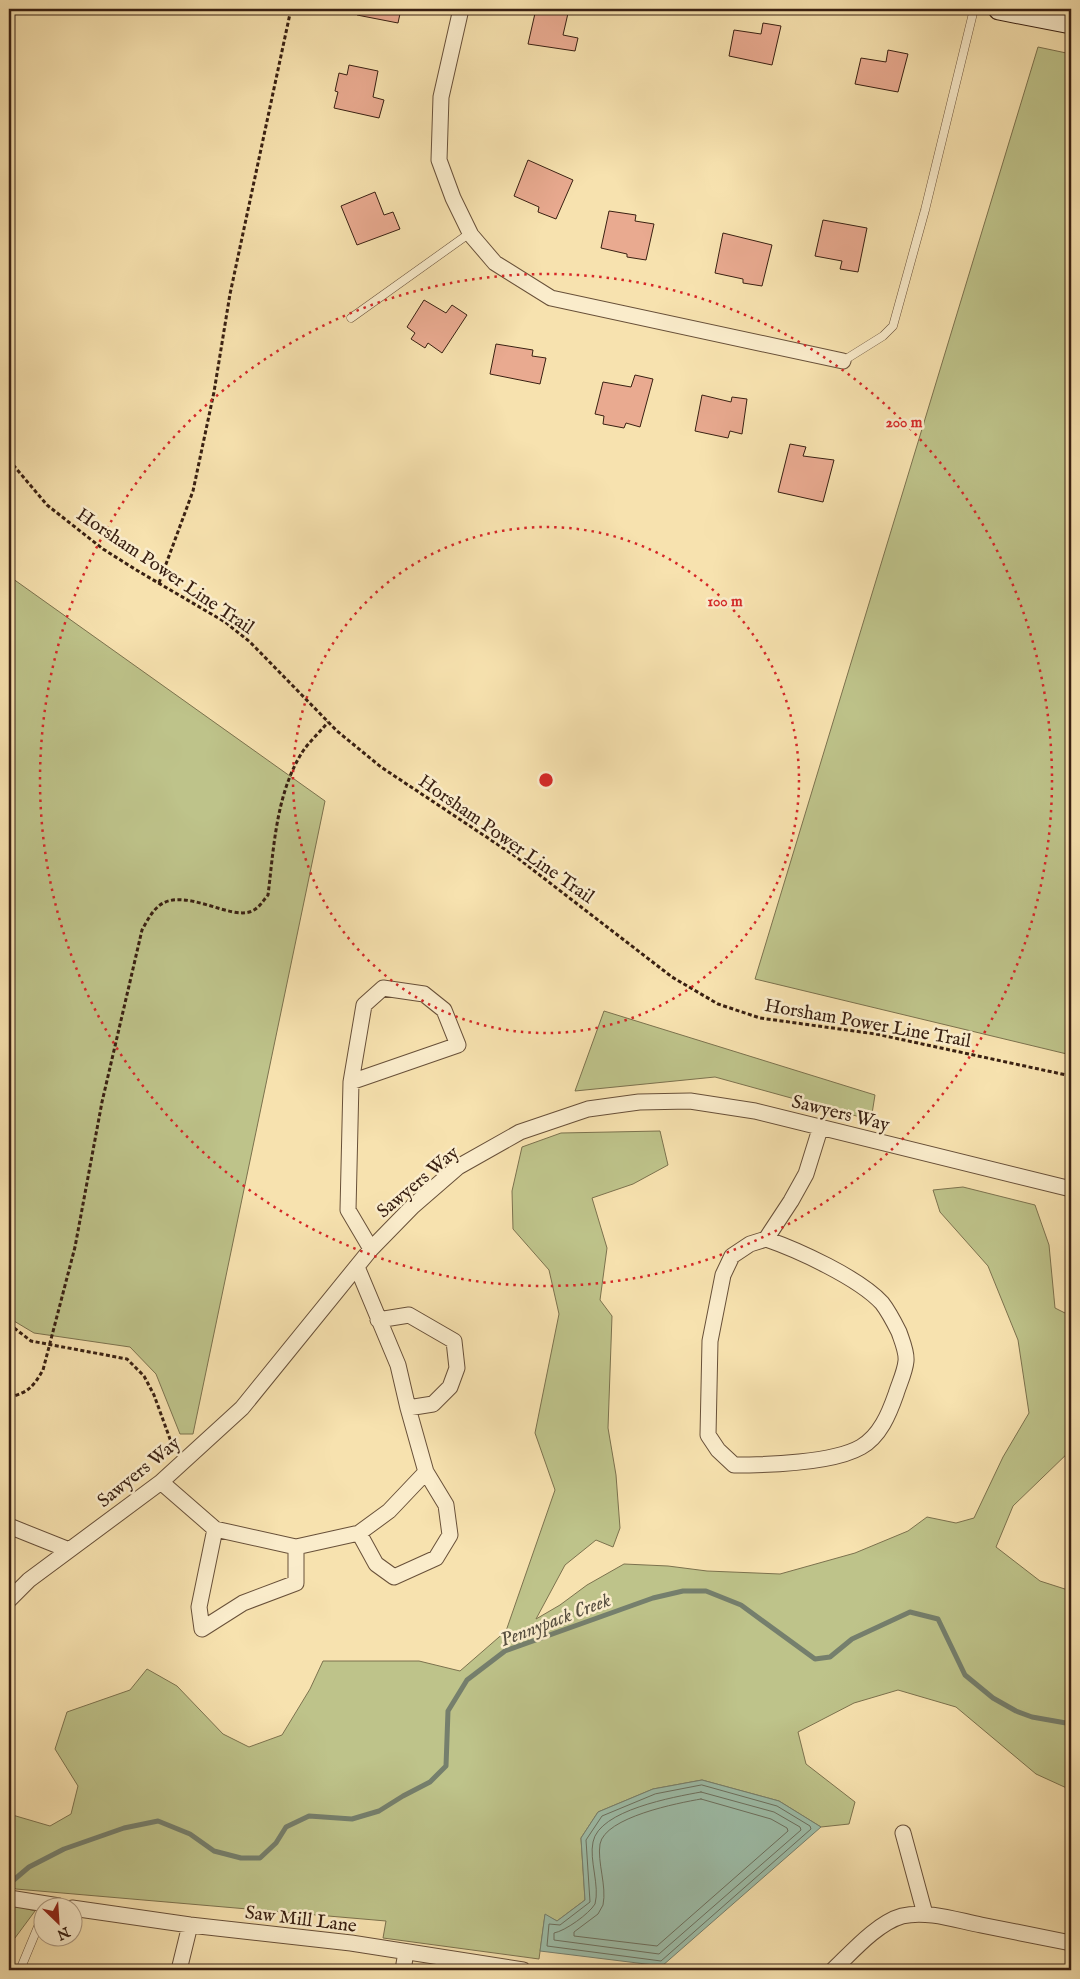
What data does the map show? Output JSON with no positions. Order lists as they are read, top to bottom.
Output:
{
  "streets": {
    "street": ["Sawyers Way", "Saw Mill Lane"],
    "path": ["Horsham Power Line Trail"]
  },
  "water": ["Pennypack Creek"],
  "north": "bottom right",
  "rings": ["200 m", "100 m"]
}
